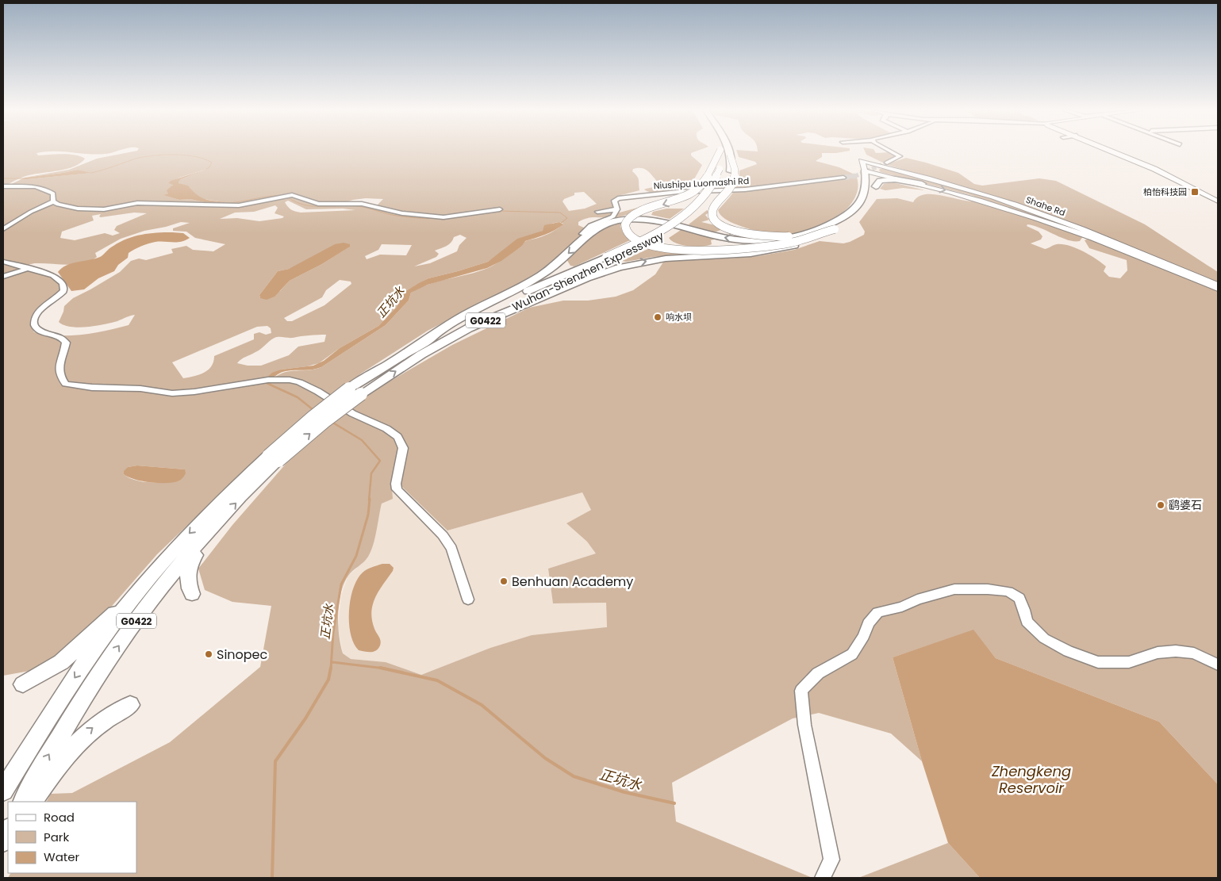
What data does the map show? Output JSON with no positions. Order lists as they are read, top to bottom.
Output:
{
  "streets": {
    "highway": ["Wuhan-Shenzhen Expressway", "G0422"],
    "main road": ["Shahe Rd"],
    "street": ["Niushipu Luomashi Rd"]
  },
  "water": ["正坑水", "Zhengkeng Reservoir"],
  "places": {
    "transit": ["柏怡科技园"],
    "other": [
      "响水坝",
      "鹞婆石",
      "Benhuan Academy",
      "Sinopec"
    ]
  },
  "legend": ["Road", "Park", "Water"]
}
